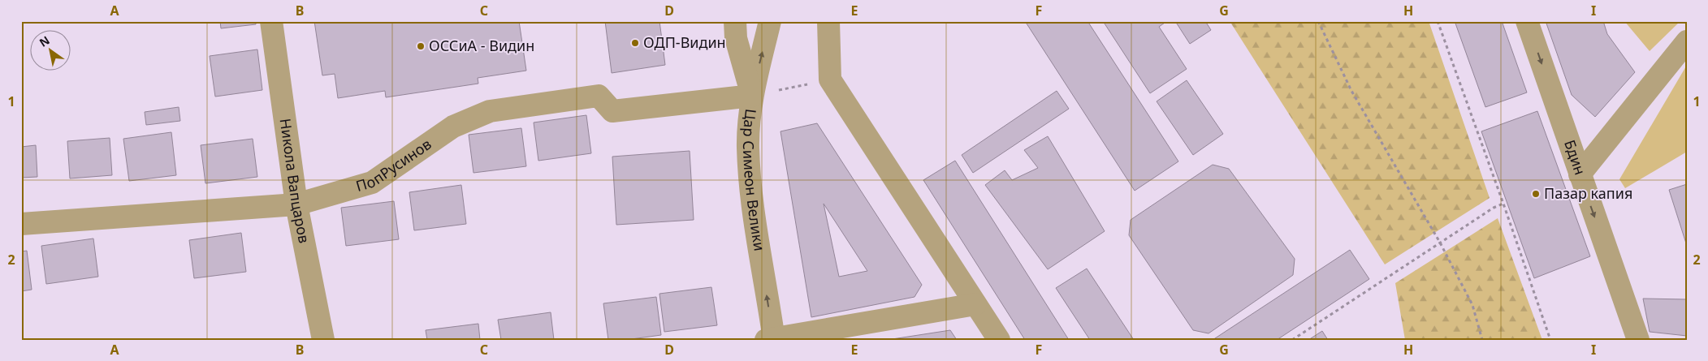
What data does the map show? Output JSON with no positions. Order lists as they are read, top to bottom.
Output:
{
  "streets": {
    "street": [
      "Бдин",
      "ПопРусинов",
      "Цар Симеон Велики",
      "Никола Вапцаров"
    ]
  },
  "crossings": [
    ["ПопРусинов", "Цар Симеон Велики"],
    ["ПопРусинов", "Никола Вапцаров"]
  ],
  "one_way": ["Бдин"],
  "places": ["ОДП-Видин", "ОССиА - Видин", "Пазар капия"],
  "north": "top left",
  "grid": {
    "columns": [
      "A",
      "B",
      "C",
      "D",
      "E",
      "F",
      "G",
      "H",
      "I"
    ],
    "rows": ["1", "2"]
  }
}
